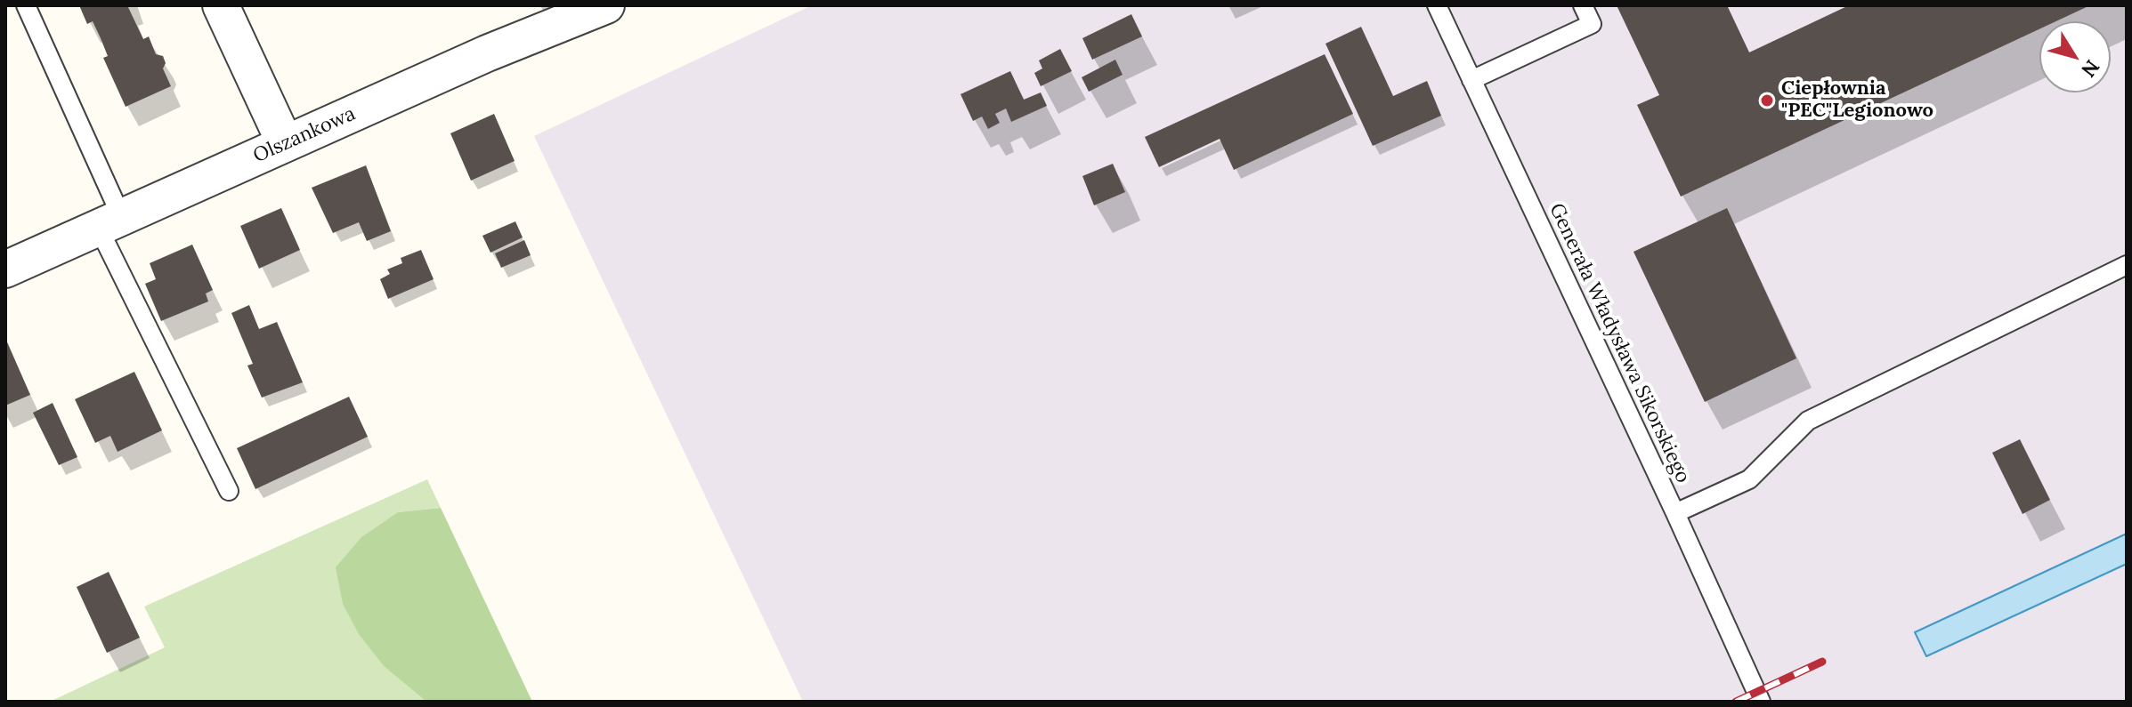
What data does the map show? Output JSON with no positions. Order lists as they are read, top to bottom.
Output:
{
  "streets": {
    "street": ["Olszankowa"],
    "lane": ["Generała Władysława Sikorskiego"]
  },
  "places": ["Ciepłownia \"PEC\"Legionowo"],
  "north": "bottom right"
}
